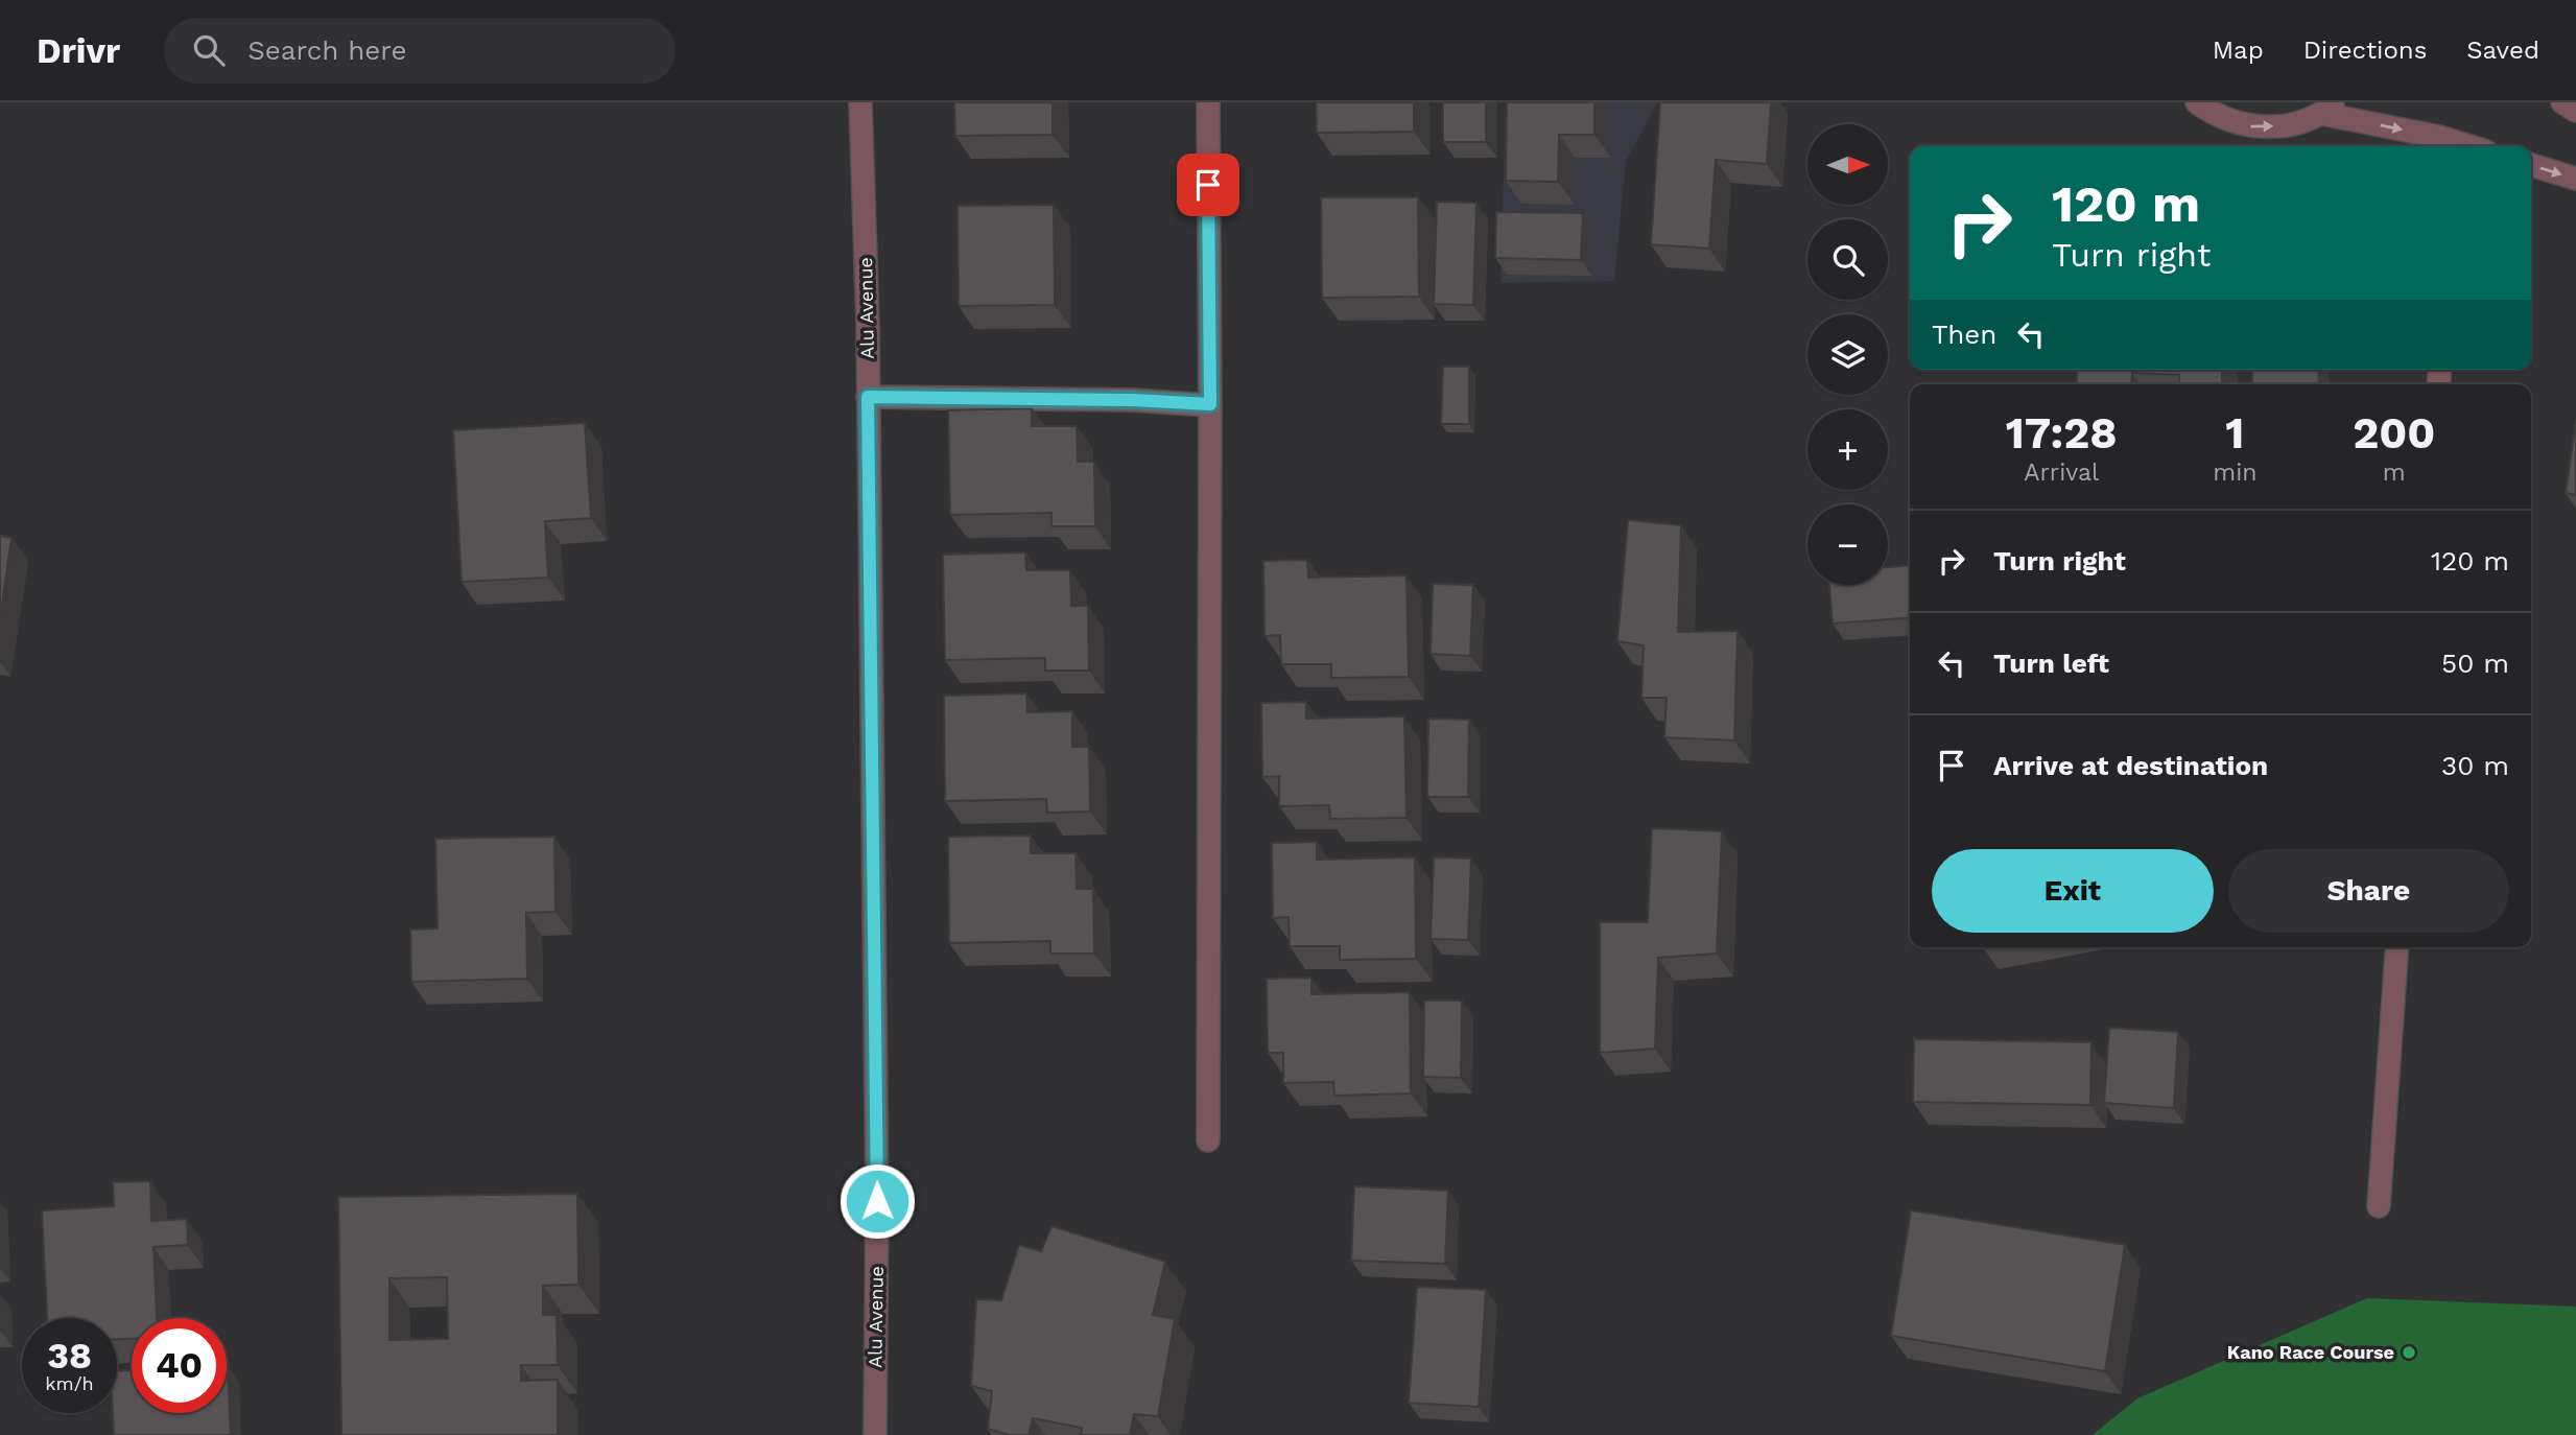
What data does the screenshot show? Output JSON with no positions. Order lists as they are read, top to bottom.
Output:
{
  "streets": {
    "street": ["Alu Avenue"]
  },
  "places": ["Kano Race Course"],
  "north": "right",
  "page": {
    "header": "Drivr",
    "search": "Search here",
    "nav": ["Map", "Directions", "Saved"],
    "map_buttons": ["+", "−"],
    "turn": ["120 m", "Turn right"],
    "then": "Then",
    "eta": [
      "17:28",
      "Arrival",
      "1",
      "min",
      "200",
      "m"
    ],
    "list": [
      {
        "name": "Turn right",
        "value": "120 m"
      },
      {
        "name": "Turn left",
        "value": "50 m"
      },
      {
        "name": "Arrive at destination",
        "value": "30 m"
      }
    ],
    "buttons": ["Exit", "Share"],
    "speed": "38 km/h",
    "limit": "40"
  }
}
